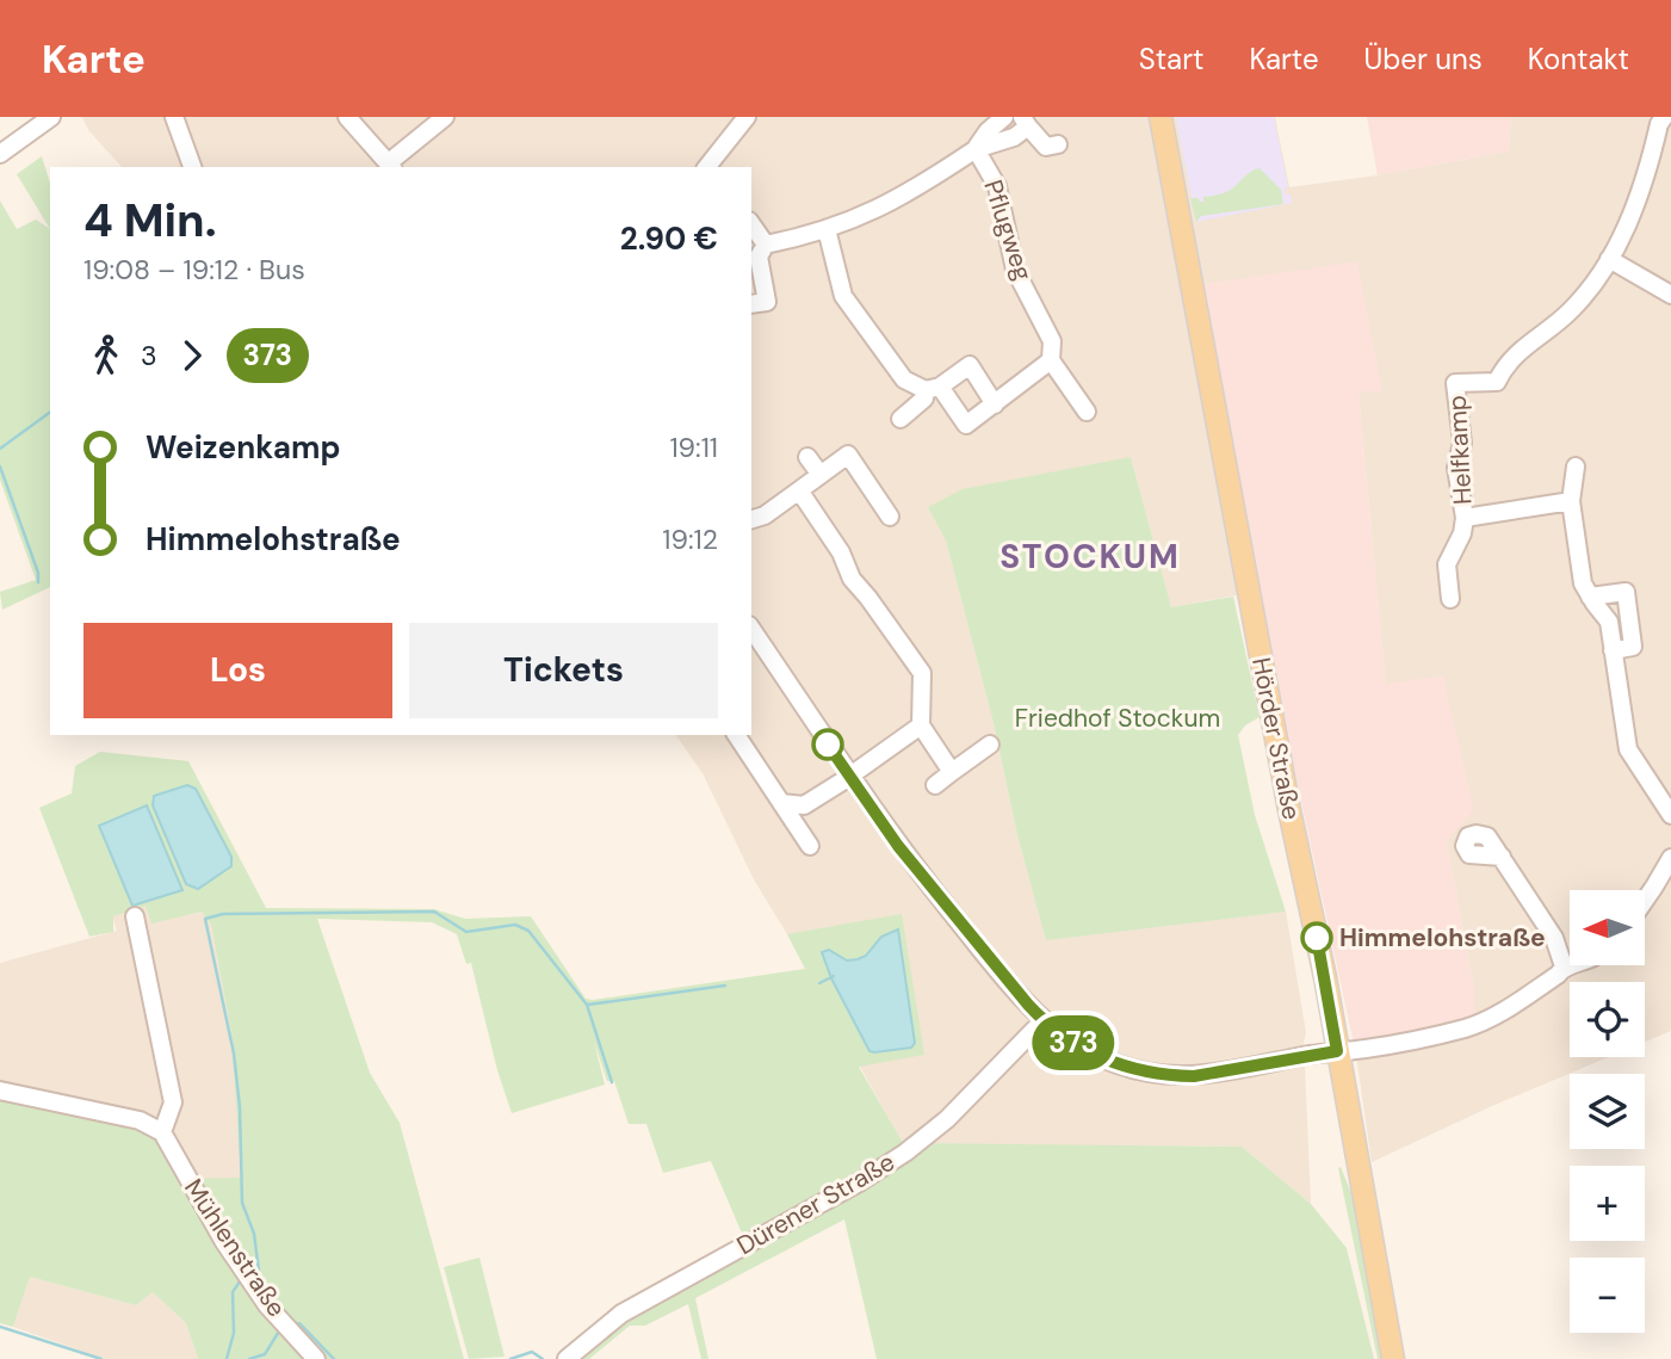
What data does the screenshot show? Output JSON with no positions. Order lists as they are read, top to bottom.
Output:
{
  "streets": {
    "main road": ["Hörder Straße"],
    "street": [
      "Pflugweg",
      "Helfkamp",
      "Dürener Straße",
      "Mühlenstraße"
    ]
  },
  "districts": ["STOCKUM"],
  "parks": ["Friedhof Stockum"],
  "places": ["Himmelohstraße"],
  "lines": ["bus line 373"],
  "north": "left",
  "page": {
    "header": "Karte",
    "nav": [
      "Start",
      "Karte",
      "Über uns",
      "Kontakt"
    ],
    "on_map": "373",
    "heading": ["4 Min.", "19:08 – 19:12 · Bus", "2.90 €"],
    "legs": ["3", "373"],
    "list": [
      {
        "name": "Weizenkamp",
        "value": "19:11"
      },
      {
        "name": "Himmelohstraße",
        "value": "19:12"
      }
    ],
    "buttons": ["Los", "Tickets"],
    "map_buttons": ["+", "−"]
  }
}
